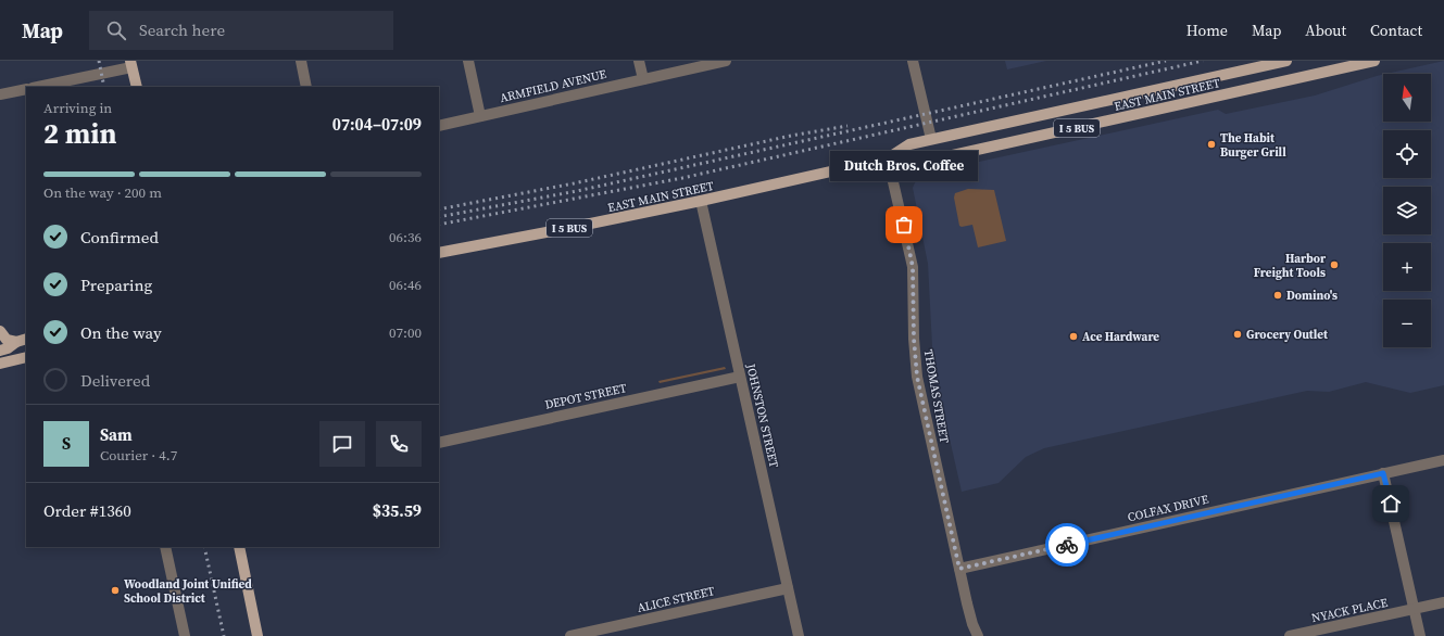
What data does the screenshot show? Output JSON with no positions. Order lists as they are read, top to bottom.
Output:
{
  "streets": {
    "main road": ["EAST MAIN STREET", "I 5 BUS"],
    "street": [
      "ARMFIELD AVENUE",
      "DEPOT STREET",
      "THOMAS STREET",
      "JOHNSTON STREET",
      "COLFAX DRIVE",
      "ALICE STREET",
      "NYACK PLACE"
    ]
  },
  "crossings": [
    ["EAST MAIN STREET", "THOMAS STREET"],
    ["EAST MAIN STREET", "JOHNSTON STREET"],
    ["DEPOT STREET", "JOHNSTON STREET"],
    ["THOMAS STREET", "COLFAX DRIVE"],
    ["JOHNSTON STREET", "ALICE STREET"]
  ],
  "places": [
    "The Habit Burger Grill",
    "Dutch Bros. Coffee",
    "Harbor Freight Tools",
    "Domino's",
    "Grocery Outlet",
    "Ace Hardware",
    "Woodland Joint Unified School District"
  ],
  "north": "top",
  "page": {
    "header": "Map",
    "search": "Search here",
    "nav": [
      "Home",
      "Map",
      "About",
      "Contact"
    ],
    "map_buttons": ["+", "−"],
    "heading": ["2 min", "Arriving in", "07:04–07:09"],
    "panel": [
      "Sam",
      "Courier · 4.7",
      "Order #1360",
      "$35.59"
    ],
    "bubble": "Dutch Bros. Coffee",
    "bar": "On the way · 200 m",
    "list": [
      ["Confirmed", "06:36"],
      ["Preparing", "06:46"],
      ["On the way", "07:00"],
      "Delivered"
    ],
    "round": "S"
  }
}
